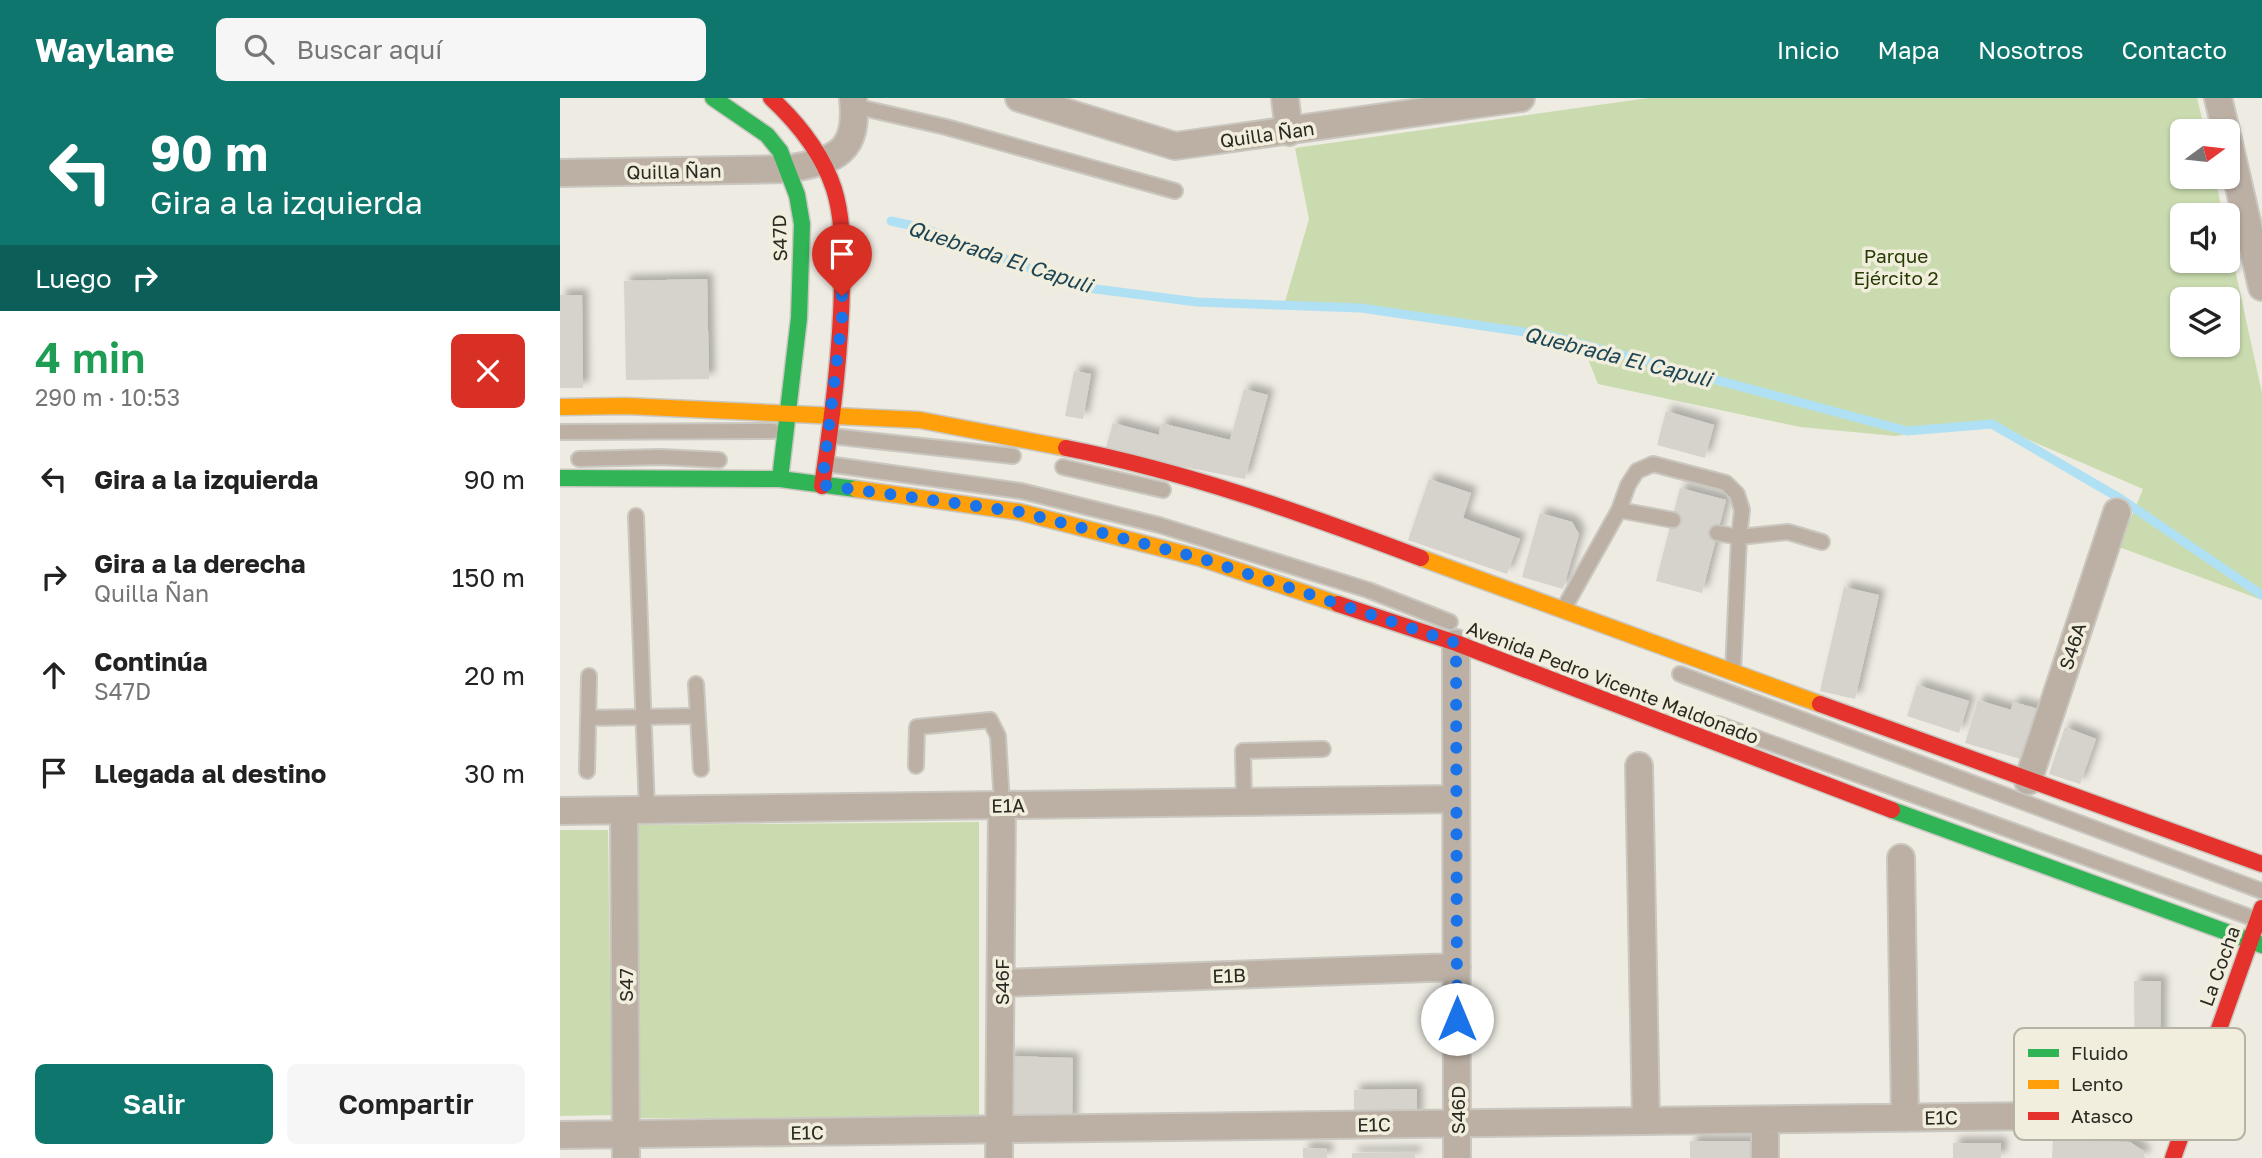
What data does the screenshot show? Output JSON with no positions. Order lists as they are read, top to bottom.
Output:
{
  "streets": {
    "main road": ["S47D", "Avenida Pedro Vicente Maldonado", "La Cocha"],
    "street": [
      "Quilla Ñan",
      "S46A",
      "E1A",
      "E1B",
      "S46F",
      "S47",
      "S46D",
      "E1C"
    ]
  },
  "crossings": [
    ["Quilla Ñan", "S47D"],
    ["Avenida Pedro Vicente Maldonado", "La Cocha"],
    ["Avenida Pedro Vicente Maldonado", "S46D"],
    ["E1A", "S46F"],
    ["E1A", "S47"],
    ["E1A", "S46D"],
    ["E1B", "S46F"],
    ["E1B", "S46D"],
    ["S46F", "E1C"],
    ["S47", "E1C"],
    ["S46D", "E1C"]
  ],
  "water": ["Quebrada El Capuli"],
  "parks": ["Parque Ejército 2"],
  "legend": ["Fluido", "Lento", "Atasco"],
  "north": "right",
  "page": {
    "header": "Waylane",
    "search": "Buscar aquí",
    "nav": [
      "Inicio",
      "Mapa",
      "Nosotros",
      "Contacto"
    ],
    "turn": ["90 m", "Gira a la izquierda"],
    "then": "Luego",
    "heading": ["4 min", "290 m · 10:53"],
    "list": [
      {
        "name": "Gira a la izquierda",
        "value": "90 m"
      },
      {
        "name": "Gira a la derecha",
        "note": "Quilla Ñan",
        "value": "150 m"
      },
      {
        "name": "Continúa",
        "note": "S47D",
        "value": "20 m"
      },
      {
        "name": "Llegada al destino",
        "value": "30 m"
      }
    ],
    "buttons": ["Salir", "Compartir"]
  }
}
